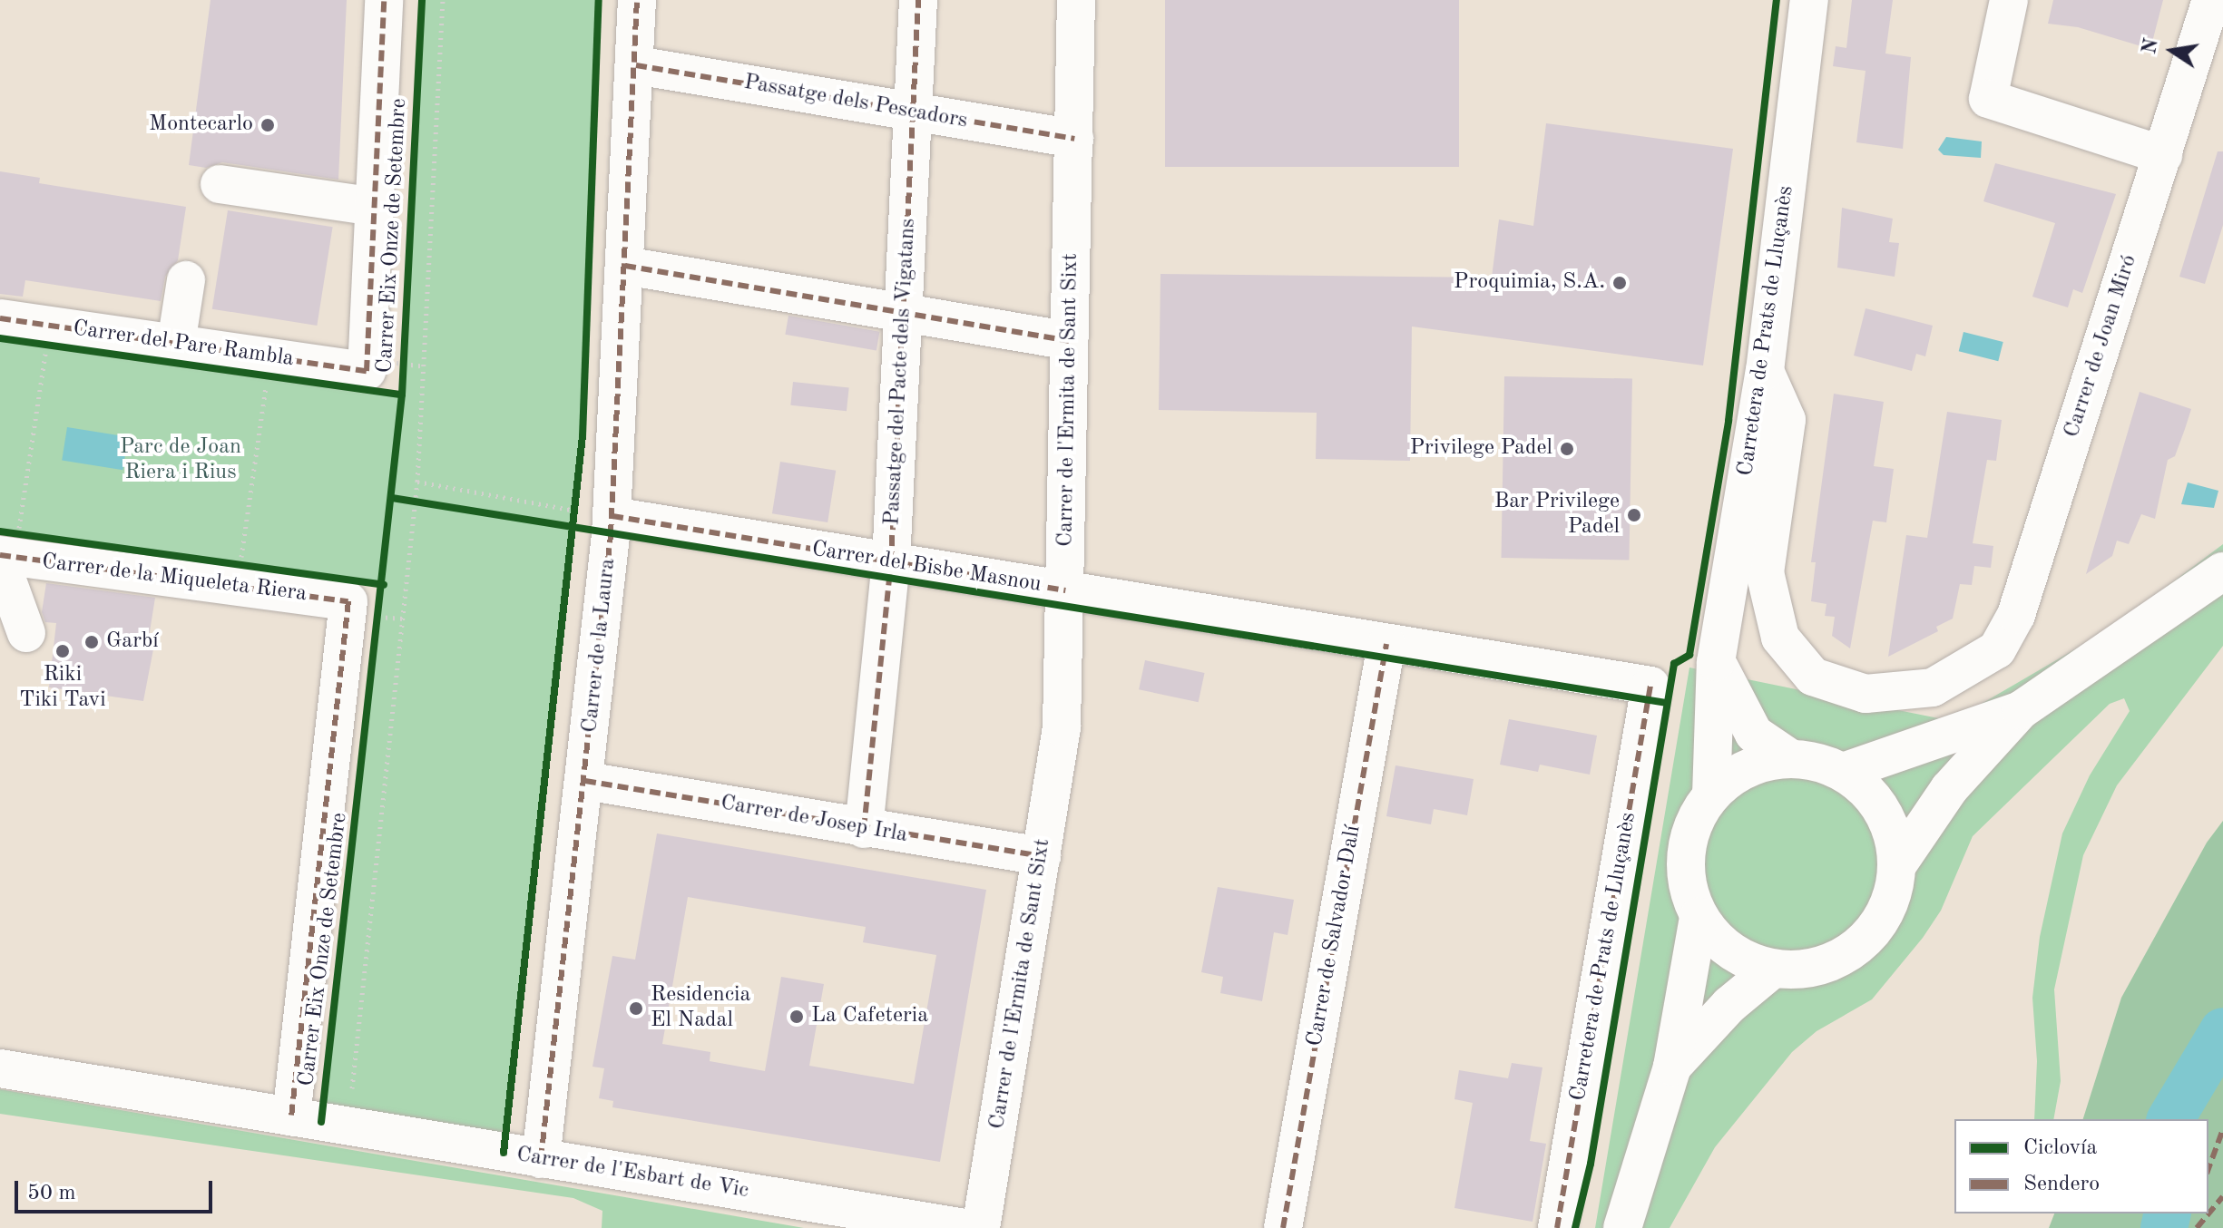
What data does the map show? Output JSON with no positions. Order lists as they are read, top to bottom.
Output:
{
  "streets": {
    "street": [
      "Passatge dels Pescadors",
      "Carretera de Prats de Lluçanès",
      "Carrer del Pare Rambla",
      "Carrer de Joan Miró",
      "Passatge del Pacte dels Vigatans",
      "Carrer de l'Ermita de Sant Sixt",
      "Carrer del Bisbe Masnou",
      "Carrer de la Miqueleta Riera",
      "Carrer de la Laura",
      "Carrer de Josep Irla",
      "Carrer de Salvador Dalí",
      "Carrer de l'Esbart de Vic"
    ],
    "cycle path": ["Carrer Eix Onze de Setembre"]
  },
  "crossings": [
    ["Passatge dels Pescadors", "Passatge del Pacte dels Vigatans"],
    ["Passatge dels Pescadors", "Carrer de l'Ermita de Sant Sixt"],
    ["Passatge dels Pescadors", "Carrer de la Laura"],
    ["Carretera de Prats de Lluçanès", "Carrer de Joan Miró"],
    ["Carretera de Prats de Lluçanès", "Carrer del Bisbe Masnou"],
    ["Passatge del Pacte dels Vigatans", "Carrer del Bisbe Masnou"],
    ["Passatge del Pacte dels Vigatans", "Carrer de Josep Irla"],
    ["Carrer de l'Ermita de Sant Sixt", "Carrer del Bisbe Masnou"],
    ["Carrer de l'Ermita de Sant Sixt", "Carrer de Josep Irla"],
    ["Carrer del Bisbe Masnou", "Carrer de la Laura"],
    ["Carrer del Bisbe Masnou", "Carrer de Salvador Dalí"],
    ["Carrer de la Laura", "Carrer de Josep Irla"],
    ["Carrer de la Laura", "Carrer de l'Esbart de Vic"]
  ],
  "parks": ["Parc de Joan Riera i Rius"],
  "places": [
    "Montecarlo",
    "Proquimia, S.A.",
    "Privilege Padel",
    "Bar Privilege Padel",
    "Garbí",
    "Riki Tiki Tavi",
    "Residencia El Nadal",
    "La Cafeteria"
  ],
  "legend": ["Ciclovía", "Sendero"],
  "scale_bar": "50 m",
  "north": "left"
}
